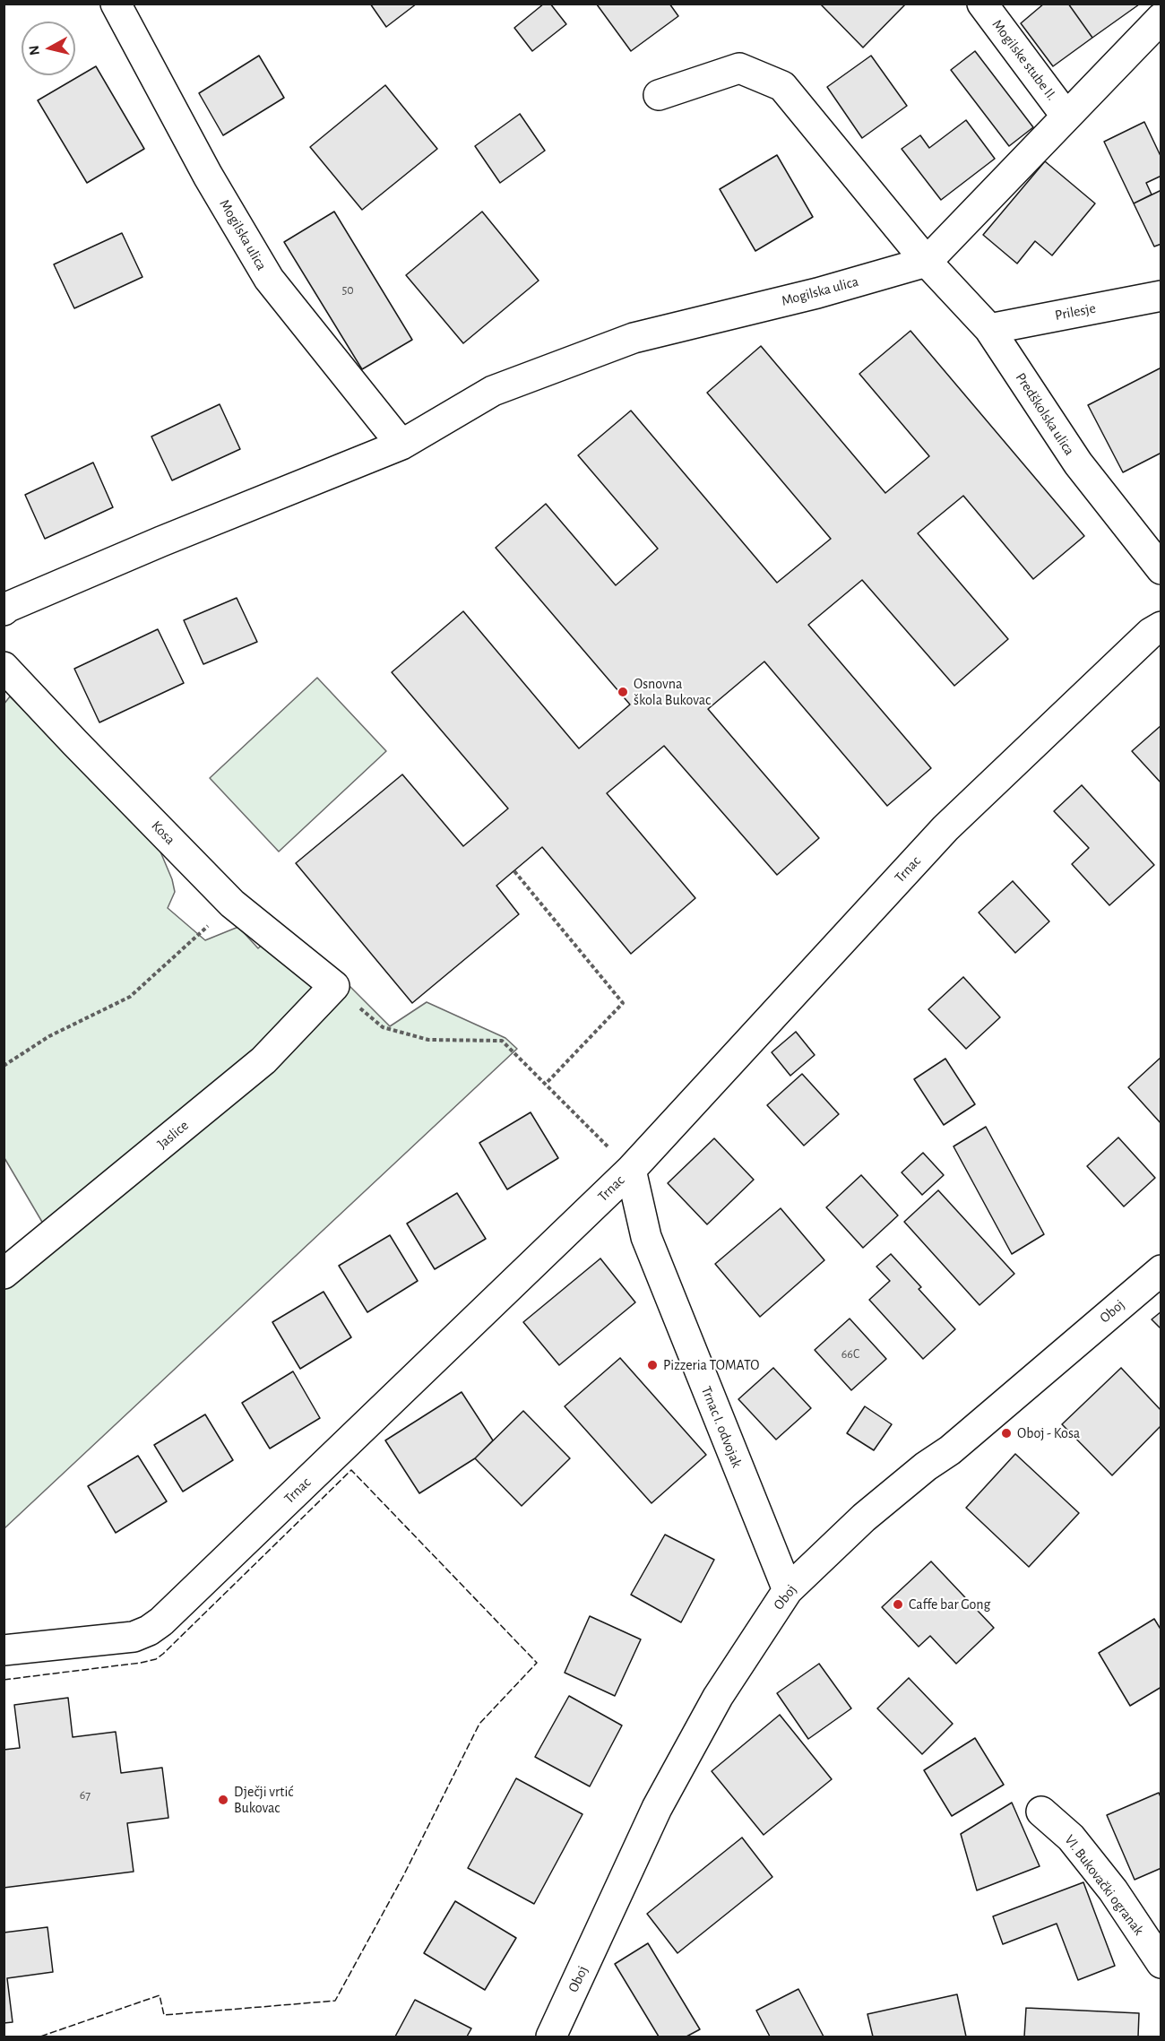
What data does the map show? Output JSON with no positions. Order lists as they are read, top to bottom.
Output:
{
  "streets": {
    "street": [
      "Mogilske stube II.",
      "Mogilska ulica",
      "Prilesje",
      "Predškolska ulica",
      "Kosa",
      "Trnac",
      "Jaslice",
      "Oboj",
      "Trnac I. odvojak",
      "VI. Bukovački ogranak"
    ]
  },
  "crossings": [
    ["Mogilska ulica", "Predškolska ulica"],
    ["Prilesje", "Predškolska ulica"],
    ["Kosa", "Jaslice"],
    ["Trnac", "Trnac I. odvojak"],
    ["Oboj", "Trnac I. odvojak"]
  ],
  "places": [
    "Osnovna škola Bukovac",
    "Pizzeria TOMATO",
    "Oboj - Kosa",
    "Caffe bar Gong",
    "Dječji vrtić Bukovac"
  ],
  "house_numbers": ["50", "66C", "67"],
  "north": "left"
}
